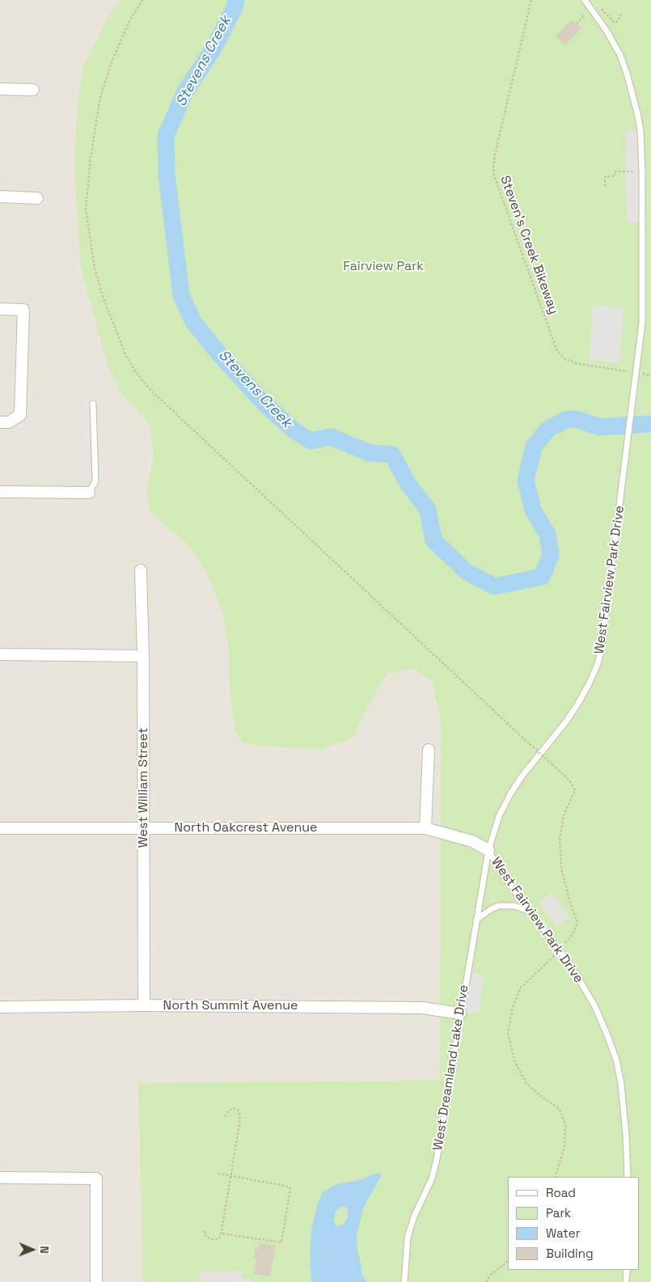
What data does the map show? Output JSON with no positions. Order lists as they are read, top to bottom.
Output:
{
  "streets": {
    "street": ["West William Street", "North Oakcrest Avenue", "North Summit Avenue"],
    "lane": ["West Fairview Park Drive", "West Dreamland Lake Drive"],
    "path": ["Steven's Creek Bikeway"]
  },
  "crossings": [
    ["Steven's Creek Bikeway", "West Fairview Park Drive"],
    ["West Fairview Park Drive", "North Oakcrest Avenue"],
    ["West Fairview Park Drive", "West Dreamland Lake Drive"],
    ["West William Street", "North Oakcrest Avenue"],
    ["West William Street", "North Summit Avenue"],
    ["North Oakcrest Avenue", "West Dreamland Lake Drive"],
    ["North Summit Avenue", "West Dreamland Lake Drive"]
  ],
  "water": ["Stevens Creek"],
  "parks": ["Fairview Park"],
  "legend": [
    "Road",
    "Park",
    "Water",
    "Building"
  ],
  "north": "right"
}
